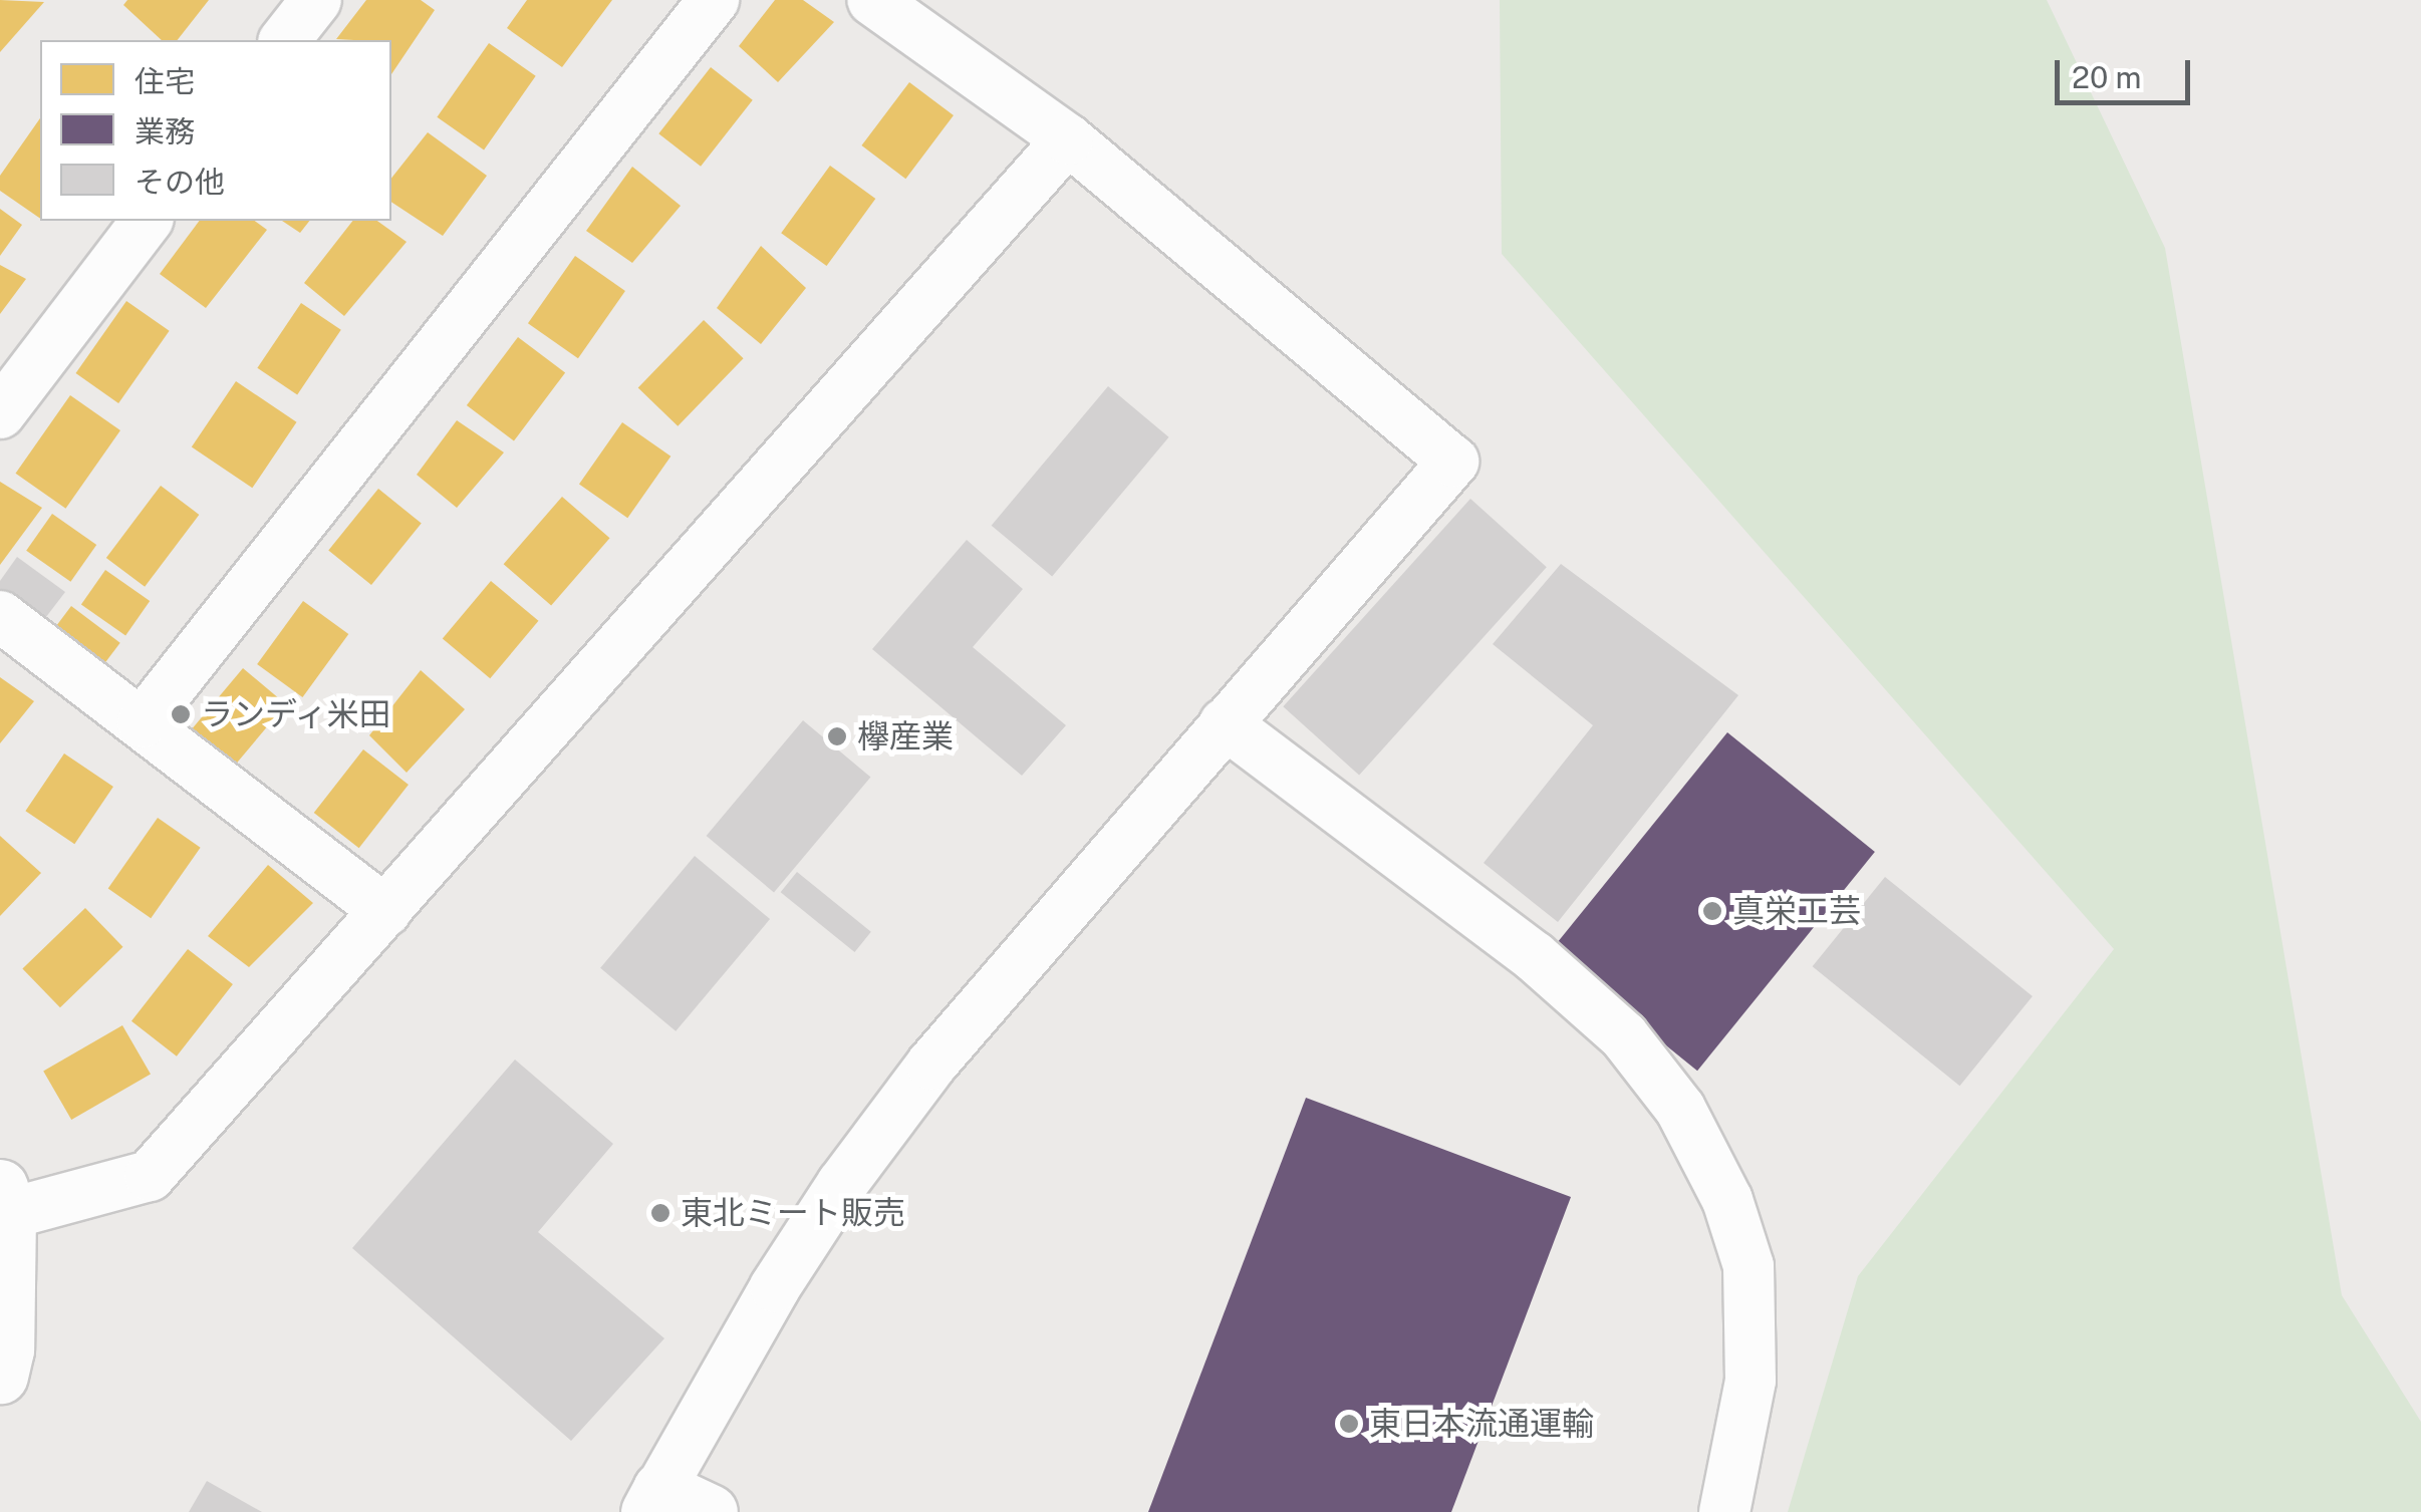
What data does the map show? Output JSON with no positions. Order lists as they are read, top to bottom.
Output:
{
  "places": [
    "ランディ米田",
    "欅産業",
    "真栄工芸",
    "東北ミート販売",
    "東日本流通運輸"
  ],
  "legend": ["住宅", "業務", "その他"],
  "scale_bar": "20 m"
}
